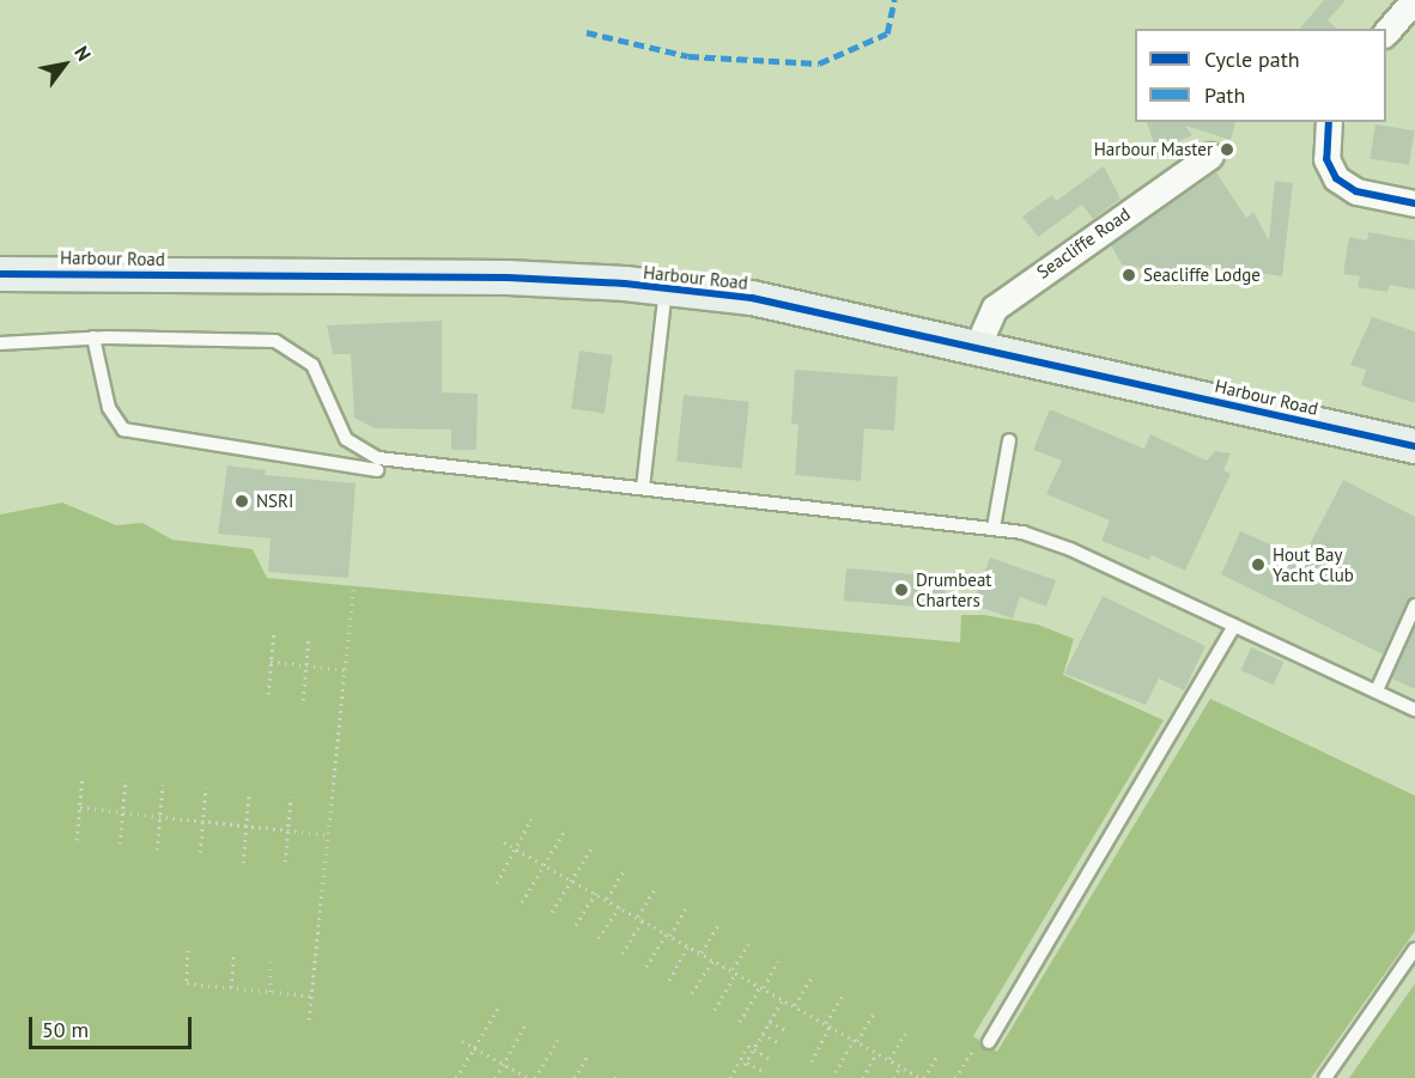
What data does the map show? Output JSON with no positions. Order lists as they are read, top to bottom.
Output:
{
  "streets": {
    "street": ["Seacliffe Road", "Harbour Road"]
  },
  "crossings": [
    ["Seacliffe Road", "Harbour Road"]
  ],
  "places": [
    "Harbour Master",
    "Seacliffe Lodge",
    "NSRI",
    "Hout Bay Yacht Club",
    "Drumbeat Charters"
  ],
  "legend": ["Cycle path", "Path"],
  "scale_bar": "50 m",
  "north": "top right"
}
